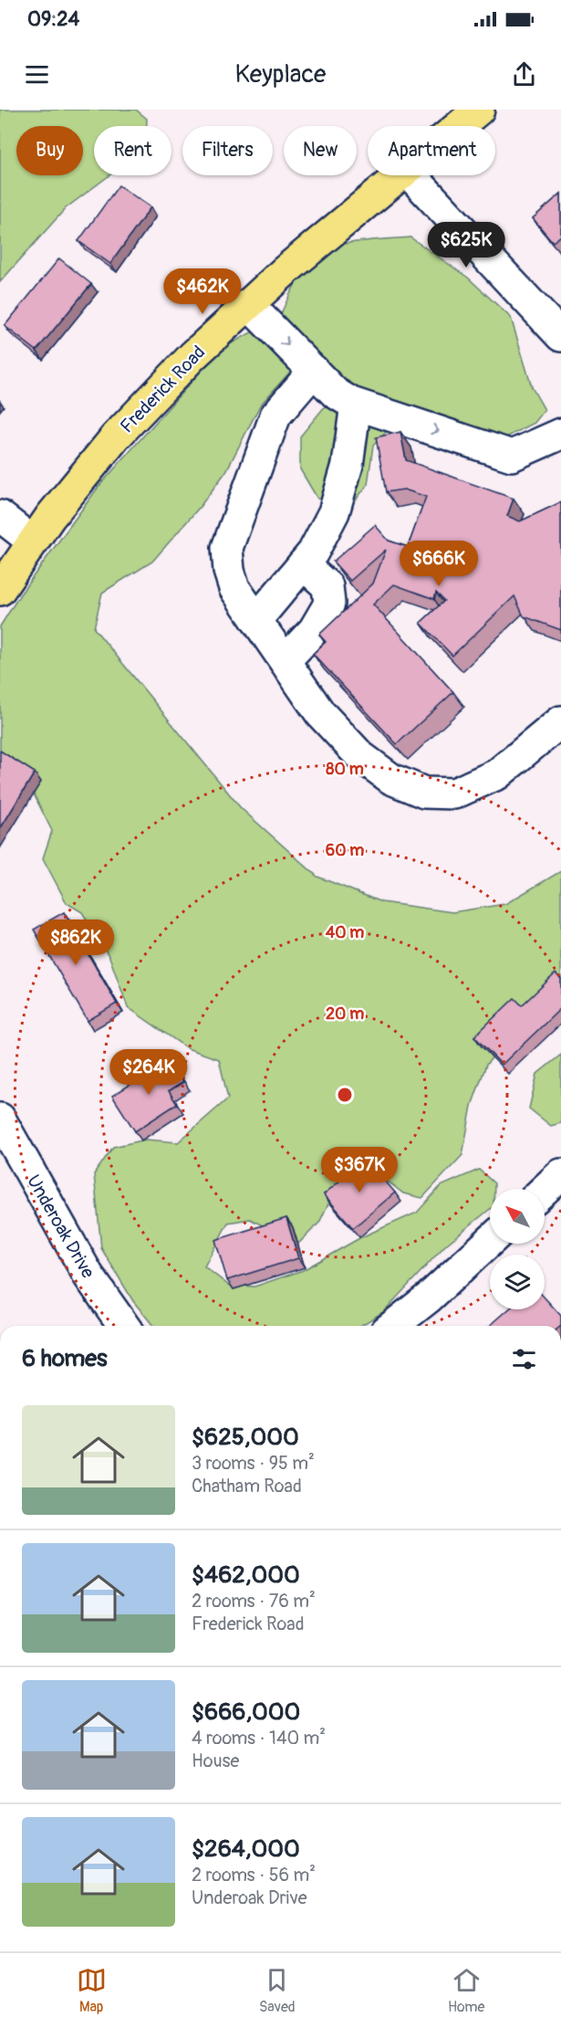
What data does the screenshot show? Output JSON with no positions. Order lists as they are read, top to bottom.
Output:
{
  "streets": {
    "main road": ["Frederick Road"],
    "street": ["Underoak Drive"]
  },
  "north": "top left",
  "page": {
    "status": "09:24",
    "header": "Keyplace",
    "chip": [
      "Buy",
      "Rent",
      "Filters",
      "New",
      "Apartment"
    ],
    "price": [
      "$625K",
      "$462K",
      "$666K",
      "$862K",
      "$264K",
      "$367K"
    ],
    "heading": "6 homes",
    "list": [
      {
        "name": "$625,000",
        "note": "3 rooms · 95 m² · Chatham Road"
      },
      {
        "name": "$462,000",
        "note": "2 rooms · 76 m² · Frederick Road"
      },
      {
        "name": "$666,000",
        "note": "4 rooms · 140 m² · House"
      },
      {
        "name": "$264,000",
        "note": "2 rooms · 56 m² · Underoak Drive"
      }
    ],
    "tabs": ["Map", "Saved", "Home"]
  },
  "rings": [
    "80 m",
    "60 m",
    "40 m",
    "20 m"
  ]
}
